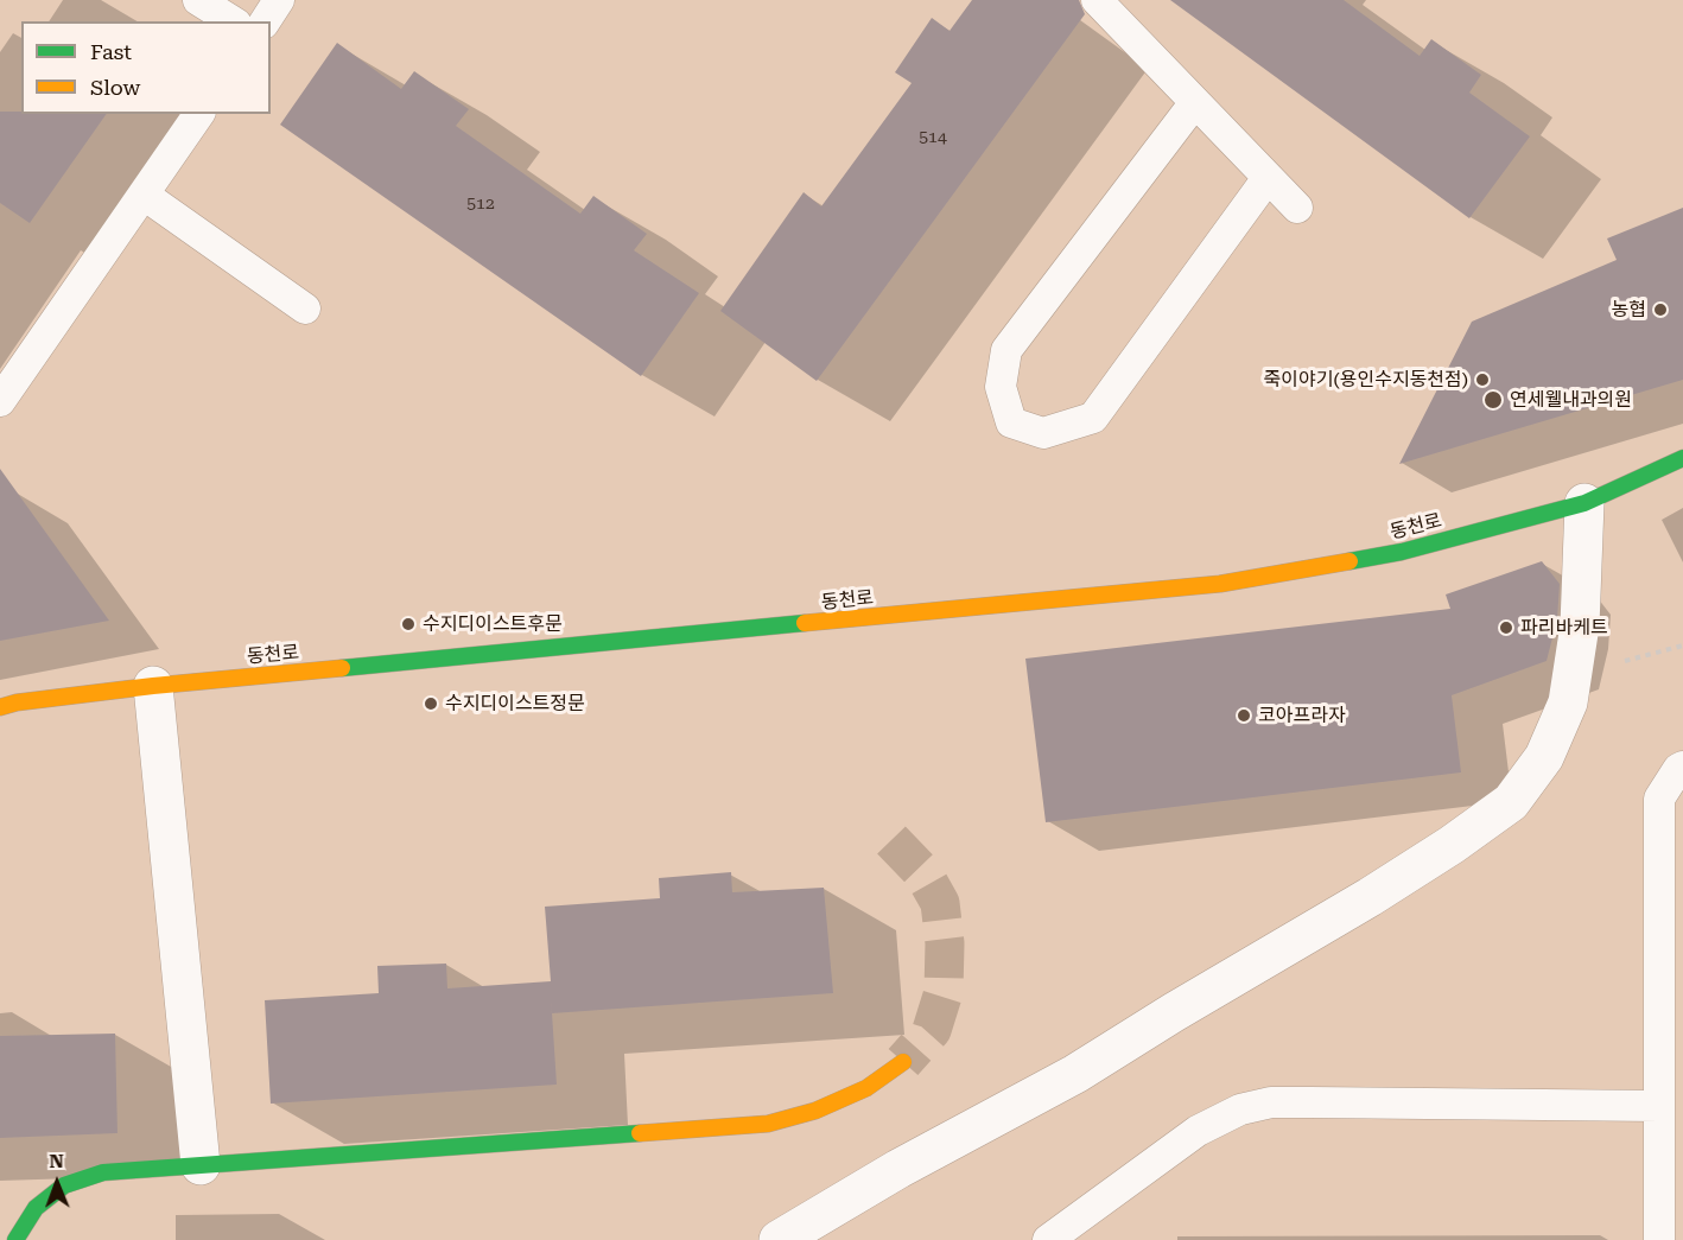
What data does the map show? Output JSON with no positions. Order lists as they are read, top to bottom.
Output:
{
  "streets": {
    "street": ["동천로"]
  },
  "places": [
    "농협",
    "죽이야기(용인수지동천점)",
    "연세웰내과의원",
    "수지디이스트후문",
    "파리바케트",
    "수지디이스트정문",
    "코아프라자"
  ],
  "house_numbers": ["514", "512"],
  "legend": ["Fast", "Slow"],
  "north": "top"
}
